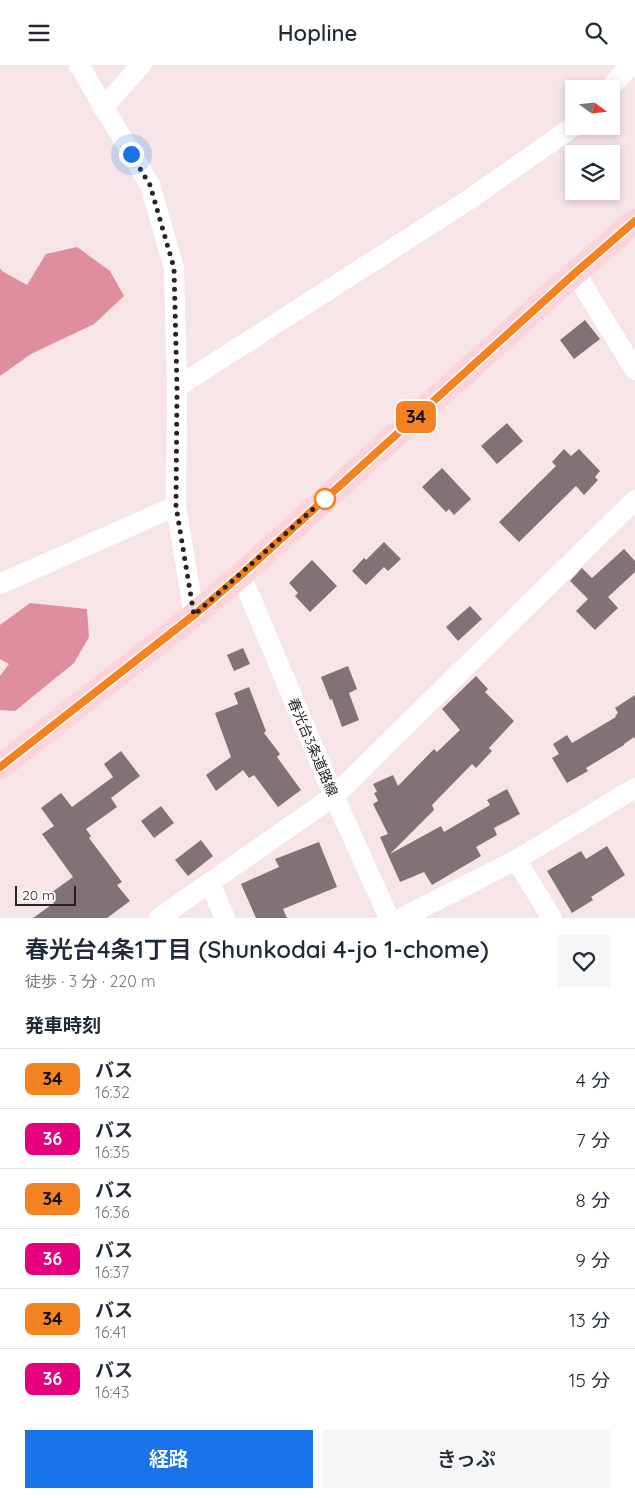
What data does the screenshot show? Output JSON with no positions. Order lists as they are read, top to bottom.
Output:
{
  "streets": {
    "street": ["春光台3条道路線"]
  },
  "lines": ["bus line 34"],
  "scale_bar": "20 m",
  "north": "right",
  "page": {
    "header": "Hopline",
    "on_map": "34",
    "scale": "20 m",
    "heading": [
      ["春光台4条1丁目 (Shunkodai 4-jo 1-chome)", "徒歩 · 3 分 · 220 m"],
      "発車時刻"
    ],
    "list": [
      {
        "mark": "34",
        "name": "バス",
        "note": "16:32",
        "value": "4 分"
      },
      {
        "mark": "36",
        "name": "バス",
        "note": "16:35",
        "value": "7 分"
      },
      {
        "mark": "34",
        "name": "バス",
        "note": "16:36",
        "value": "8 分"
      },
      {
        "mark": "36",
        "name": "バス",
        "note": "16:37",
        "value": "9 分"
      },
      {
        "mark": "34",
        "name": "バス",
        "note": "16:41",
        "value": "13 分"
      },
      {
        "mark": "36",
        "name": "バス",
        "note": "16:43",
        "value": "15 分"
      }
    ],
    "buttons": ["経路", "きっぷ"]
  }
}
